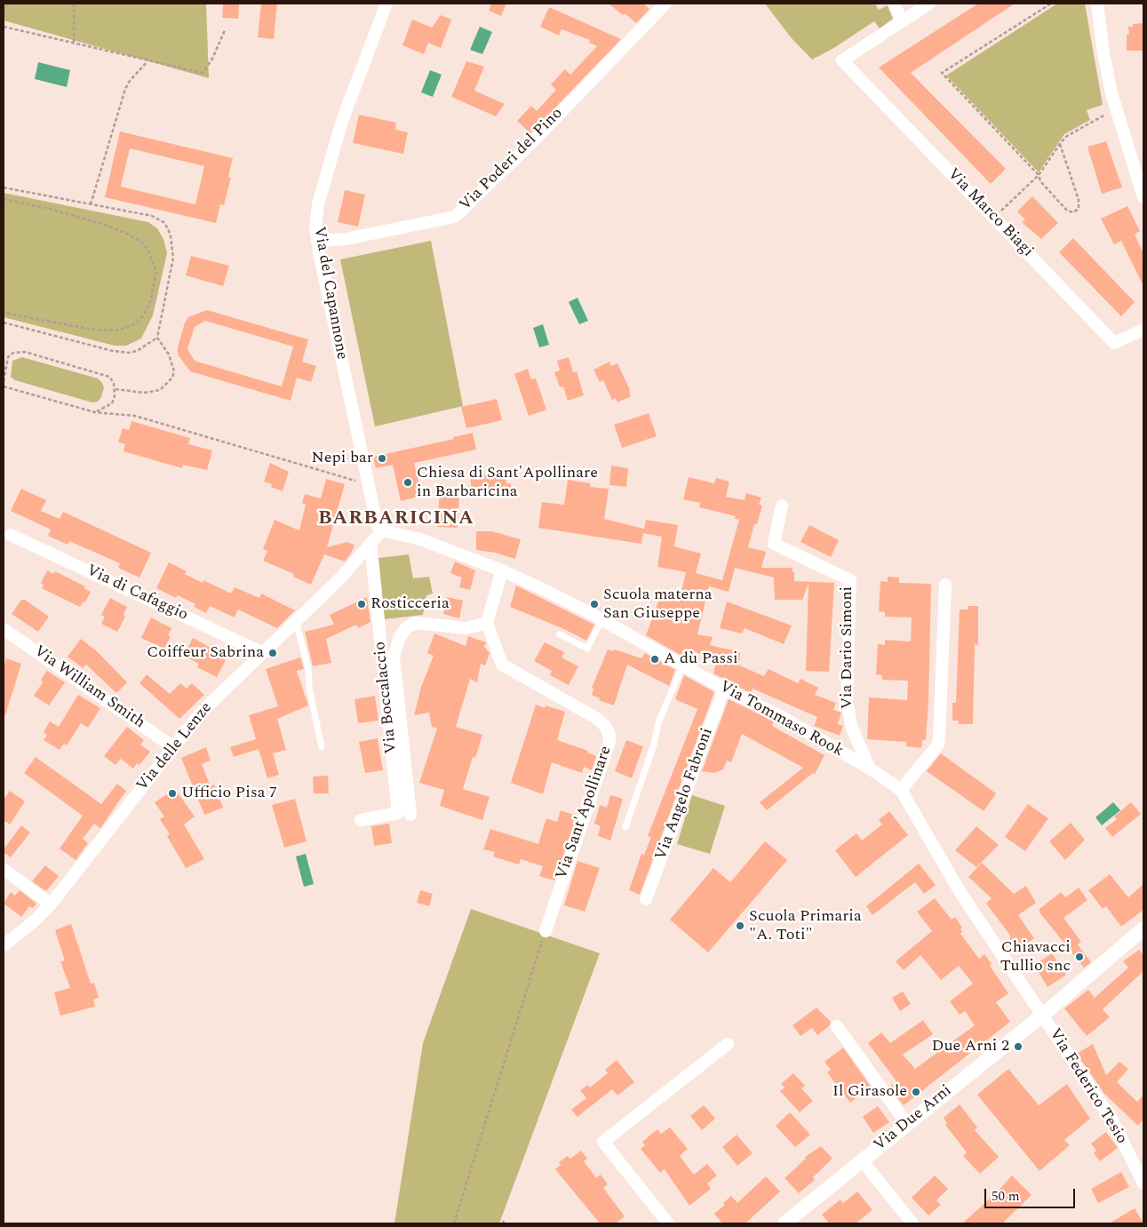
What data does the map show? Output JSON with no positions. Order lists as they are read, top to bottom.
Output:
{
  "streets": {
    "street": [
      "Via Poderi del Pino",
      "Via Marco Biagi",
      "Via del Capannone",
      "Via di Cafaggio",
      "Via Dario Simoni",
      "Via William Smith",
      "Via Boccalaccio",
      "Via Tommaso Rook",
      "Via delle Lenze",
      "Via Angelo Fabroni",
      "Via Sant'Apollinare",
      "Via Federico Tesio",
      "Via Due Arni"
    ]
  },
  "crossings": [
    ["Via Poderi del Pino", "Via del Capannone"],
    ["Via del Capannone", "Via Tommaso Rook"],
    ["Via del Capannone", "Via delle Lenze"],
    ["Via di Cafaggio", "Via delle Lenze"],
    ["Via Dario Simoni", "Via Tommaso Rook"],
    ["Via William Smith", "Via delle Lenze"],
    ["Via Boccalaccio", "Via delle Lenze"],
    ["Via Tommaso Rook", "Via delle Lenze"],
    ["Via Tommaso Rook", "Via Angelo Fabroni"],
    ["Via Tommaso Rook", "Via Federico Tesio"],
    ["Via Tommaso Rook", "Via Due Arni"],
    ["Via Federico Tesio", "Via Due Arni"]
  ],
  "districts": ["BARBARICINA"],
  "places": [
    "Nepi bar",
    "Chiesa di Sant'Apollinare in Barbaricina",
    "Rosticceria",
    "Scuola materna San Giuseppe",
    "Coiffeur Sabrina",
    "A dù Passi",
    "Ufficio Pisa 7",
    "Scuola Primaria \"A. Toti\"",
    "Chiavacci Tullio snc",
    "Due Arni 2",
    "Il Girasole"
  ],
  "scale_bar": "50 m"
}
